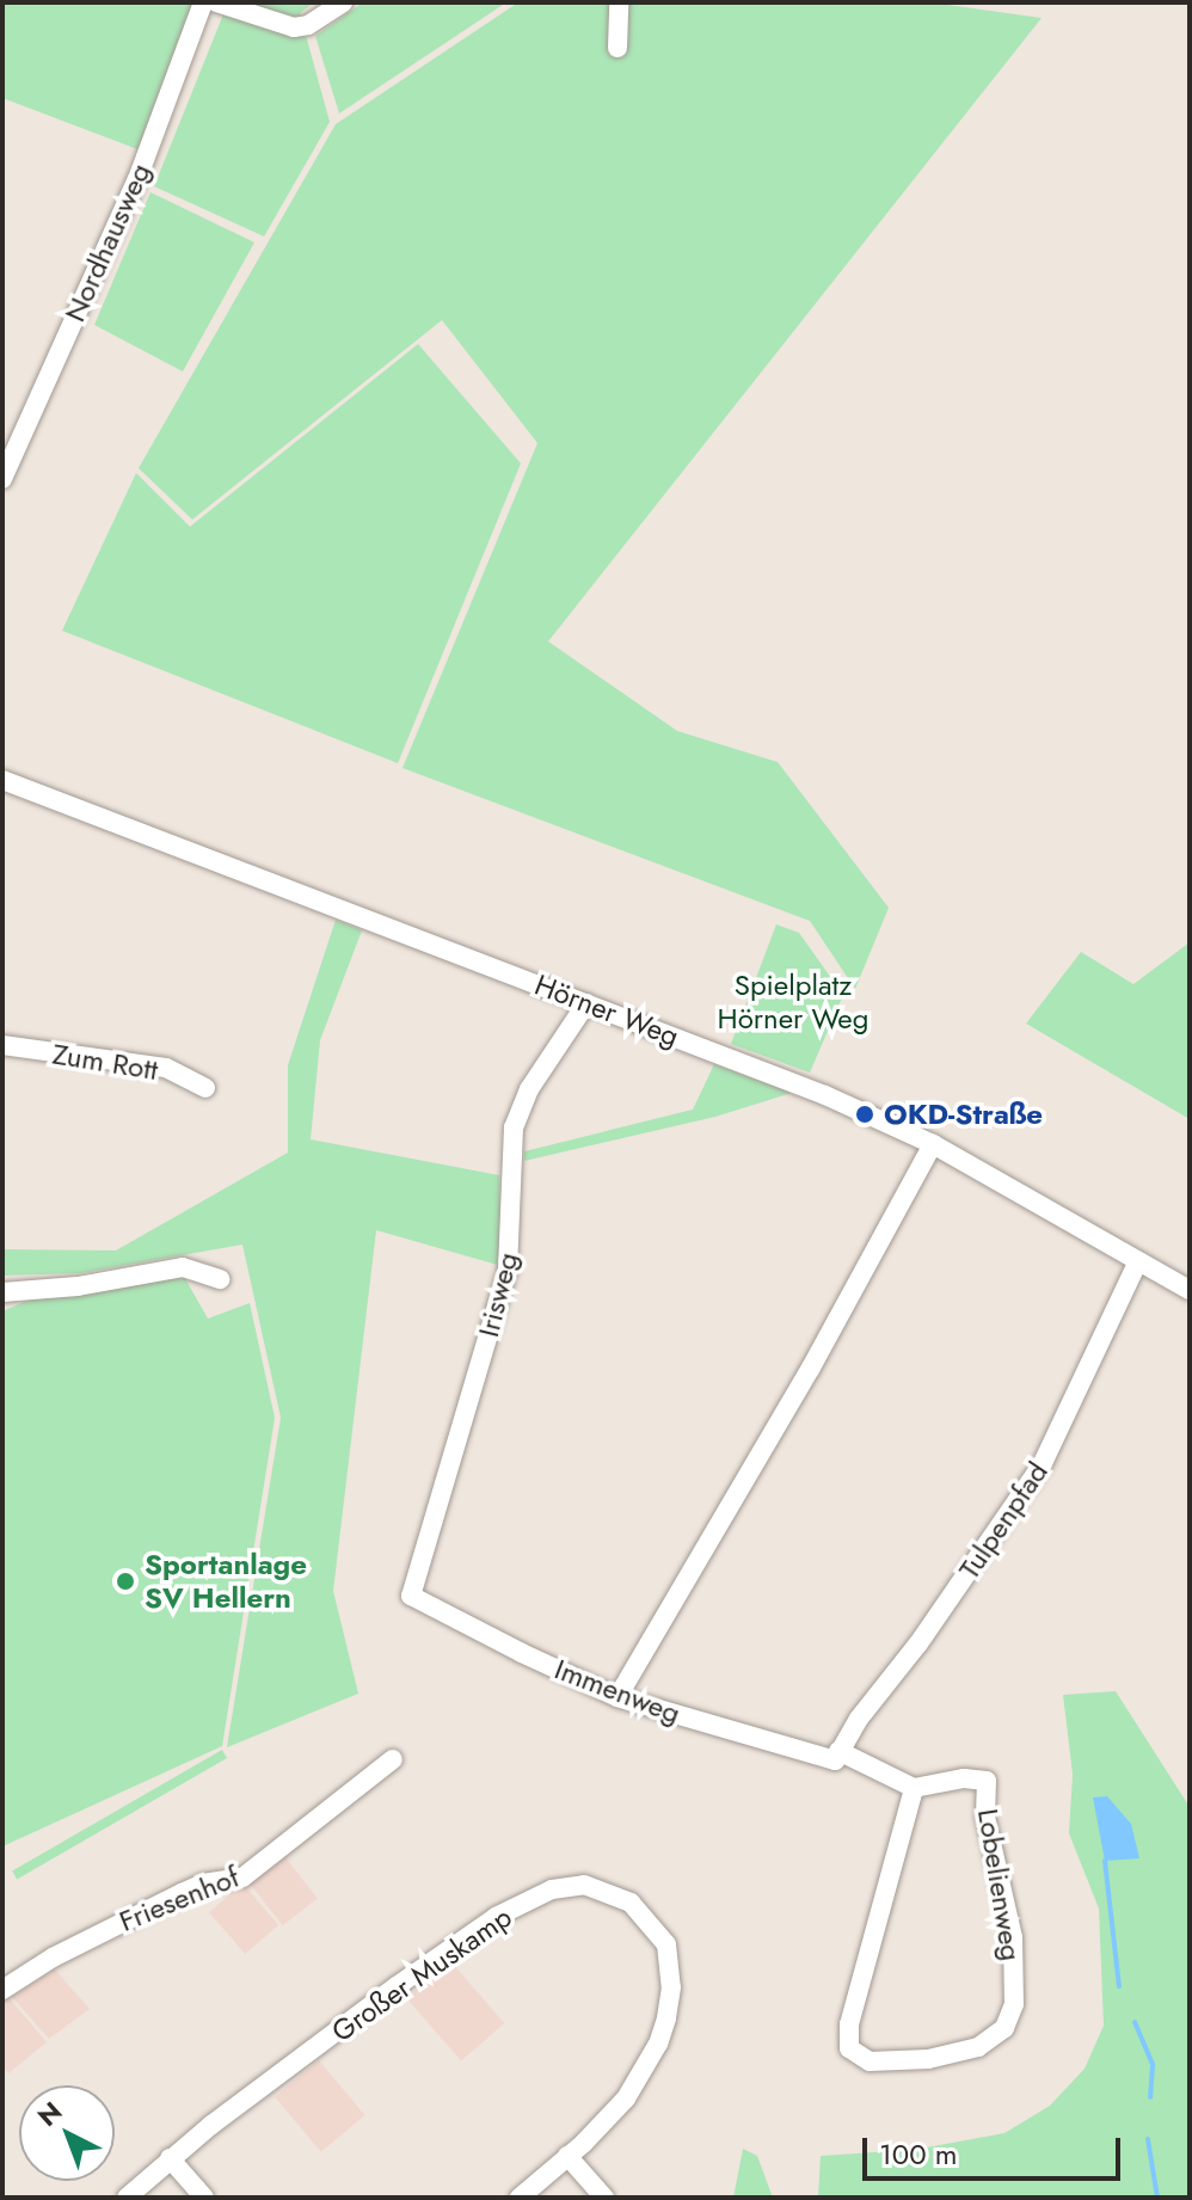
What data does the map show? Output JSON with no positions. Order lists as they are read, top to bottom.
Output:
{
  "streets": {
    "street": [
      "Nordhausweg",
      "Hörner Weg",
      "Zum Rott",
      "Irisweg",
      "Tulpenpfad",
      "Immenweg",
      "Lobelienweg",
      "Friesenhof",
      "Großer Muskamp"
    ]
  },
  "crossings": [
    ["Hörner Weg", "Irisweg"],
    ["Hörner Weg", "Tulpenpfad"],
    ["Irisweg", "Immenweg"],
    ["Tulpenpfad", "Immenweg"]
  ],
  "parks": ["Spielplatz Hörner Weg"],
  "places": ["OKD-Straße", "Sportanlage SV Hellern"],
  "scale_bar": "100 m",
  "north": "top left"
}
